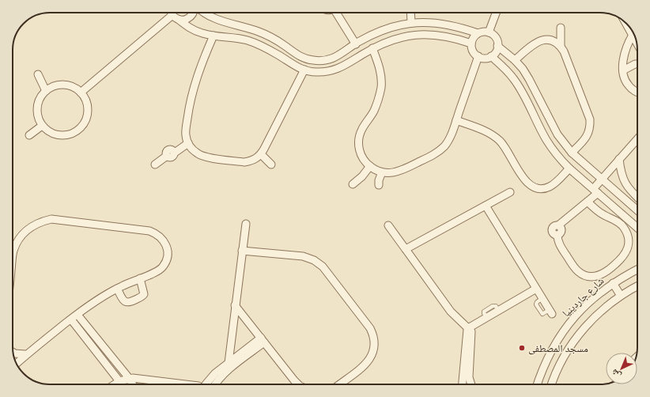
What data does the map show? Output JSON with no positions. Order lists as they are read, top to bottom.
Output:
{
  "streets": {
    "street": ["شارع جاردينيا"]
  },
  "places": ["مسجد المصطفى"],
  "north": "bottom left"
}
